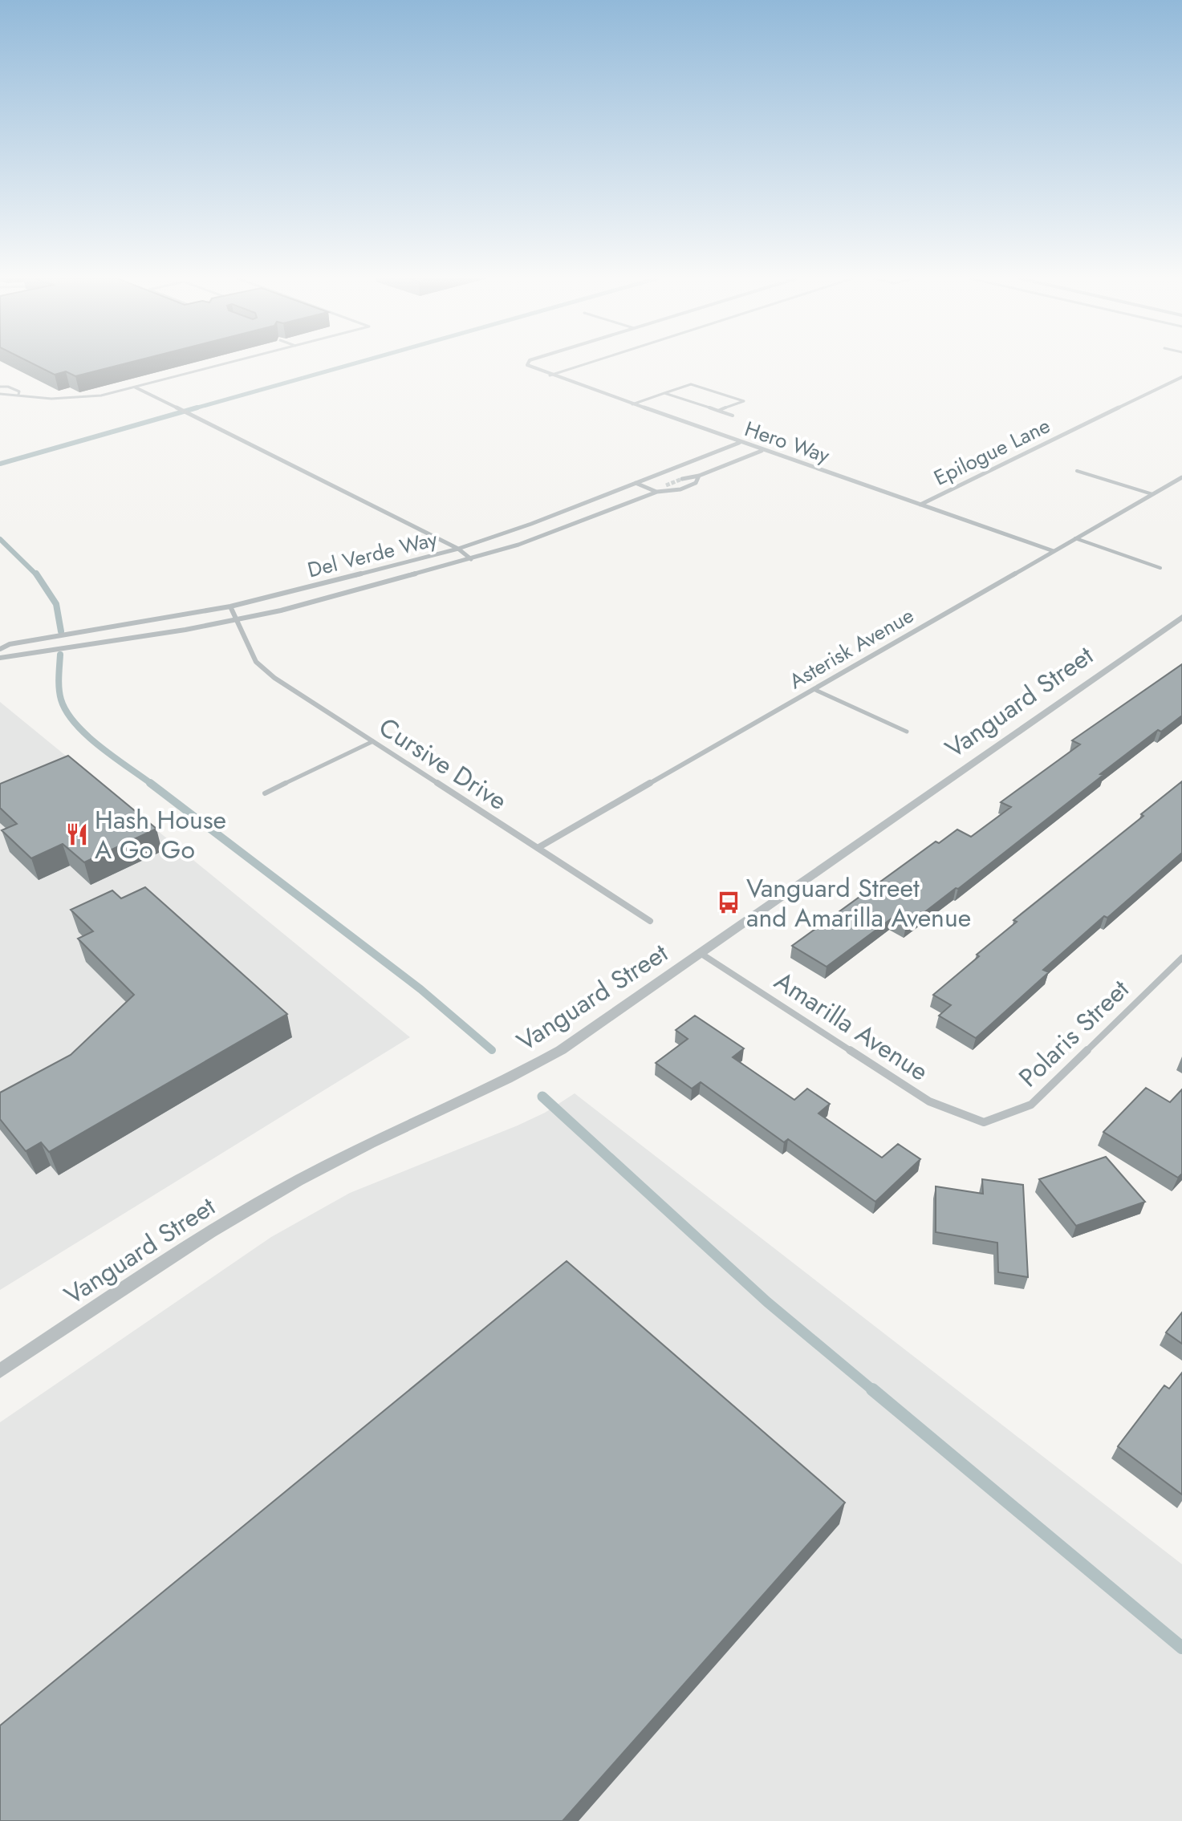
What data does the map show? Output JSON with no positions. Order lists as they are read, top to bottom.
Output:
{
  "streets": {
    "street": [
      "Hero Way",
      "Epilogue Lane",
      "Del Verde Way",
      "Asterisk Avenue",
      "Vanguard Street",
      "Cursive Drive",
      "Amarilla Avenue",
      "Polaris Street"
    ]
  },
  "crossings": [
    ["Hero Way", "Epilogue Lane"],
    ["Hero Way", "Del Verde Way"],
    ["Hero Way", "Asterisk Avenue"],
    ["Del Verde Way", "Cursive Drive"],
    ["Asterisk Avenue", "Cursive Drive"],
    ["Vanguard Street", "Amarilla Avenue"],
    ["Amarilla Avenue", "Polaris Street"]
  ],
  "places": {
    "restaurant": ["Hash House A Go Go"],
    "bus stop": ["Vanguard Street and Amarilla Avenue"]
  }
}
